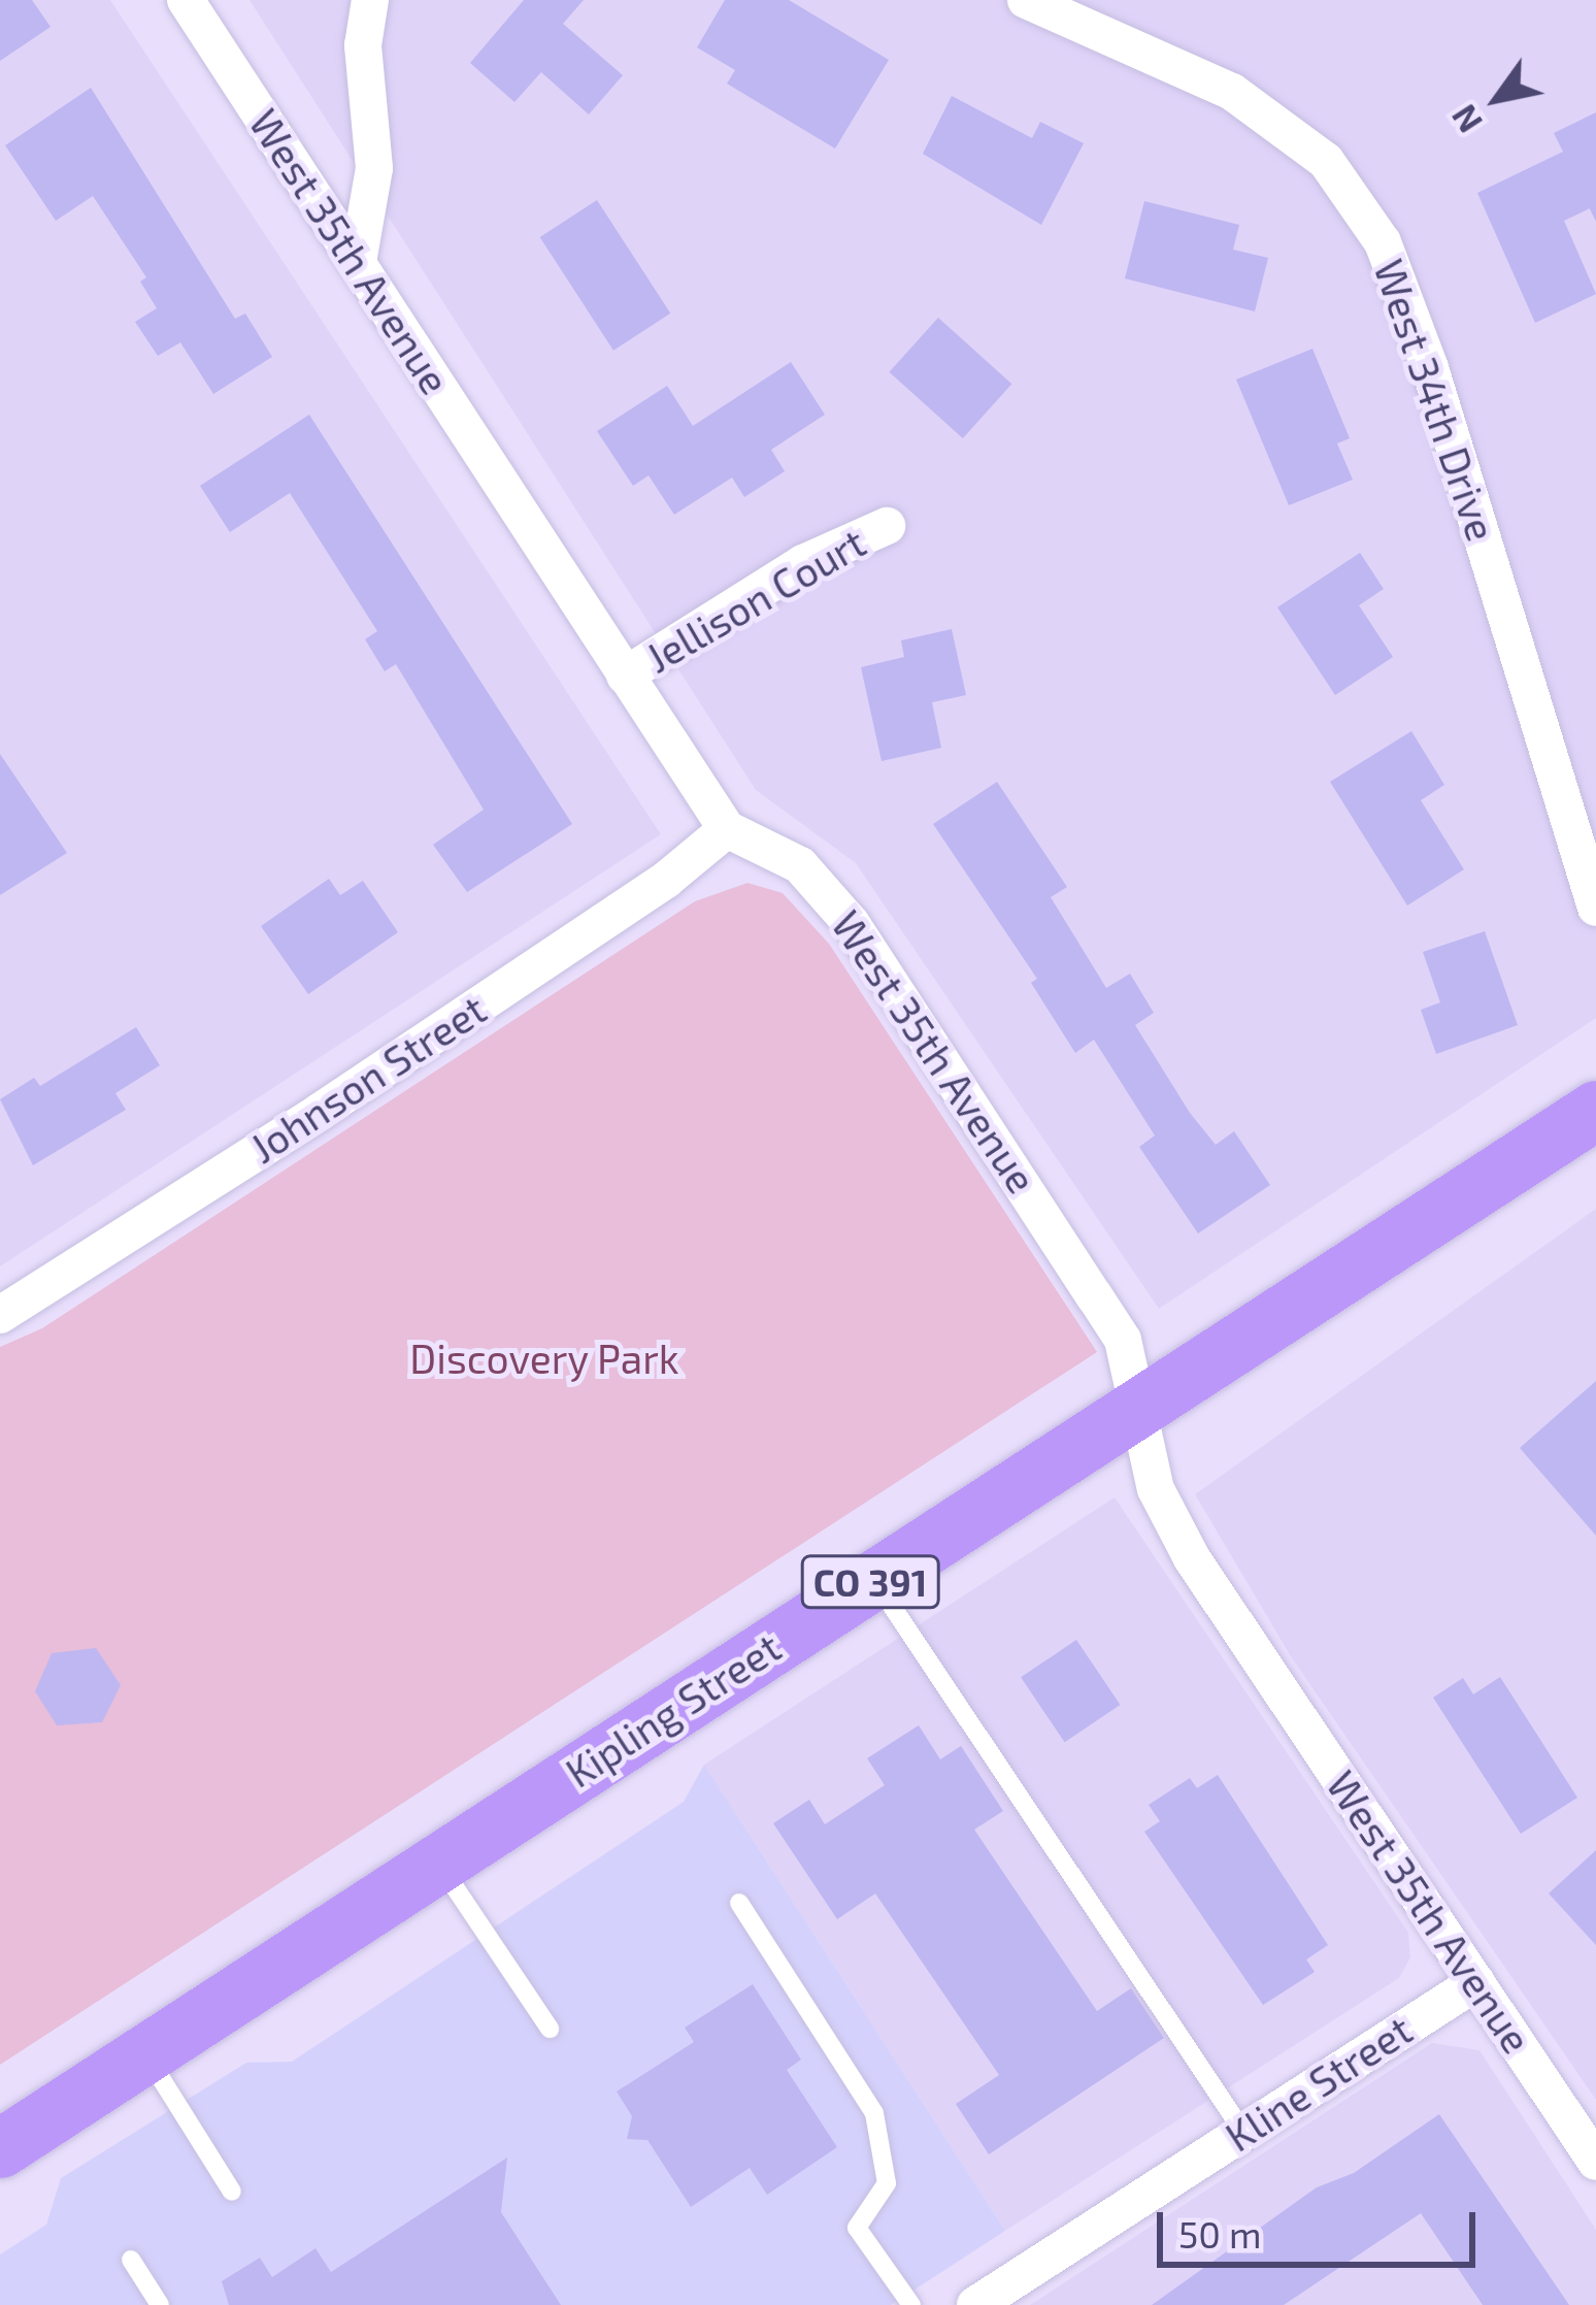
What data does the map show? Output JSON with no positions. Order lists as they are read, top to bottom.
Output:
{
  "streets": {
    "main road": ["CO 391", "Kipling Street"],
    "street": [
      "West 35th Avenue",
      "West 34th Drive",
      "Jellison Court",
      "Johnson Street",
      "Kline Street"
    ]
  },
  "crossings": [
    ["West 35th Avenue", "Jellison Court"],
    ["West 35th Avenue", "Johnson Street"],
    ["West 35th Avenue", "Kipling Street"],
    ["West 35th Avenue", "Kline Street"]
  ],
  "parks": ["Discovery Park"],
  "scale_bar": "50 m",
  "north": "bottom left"
}
